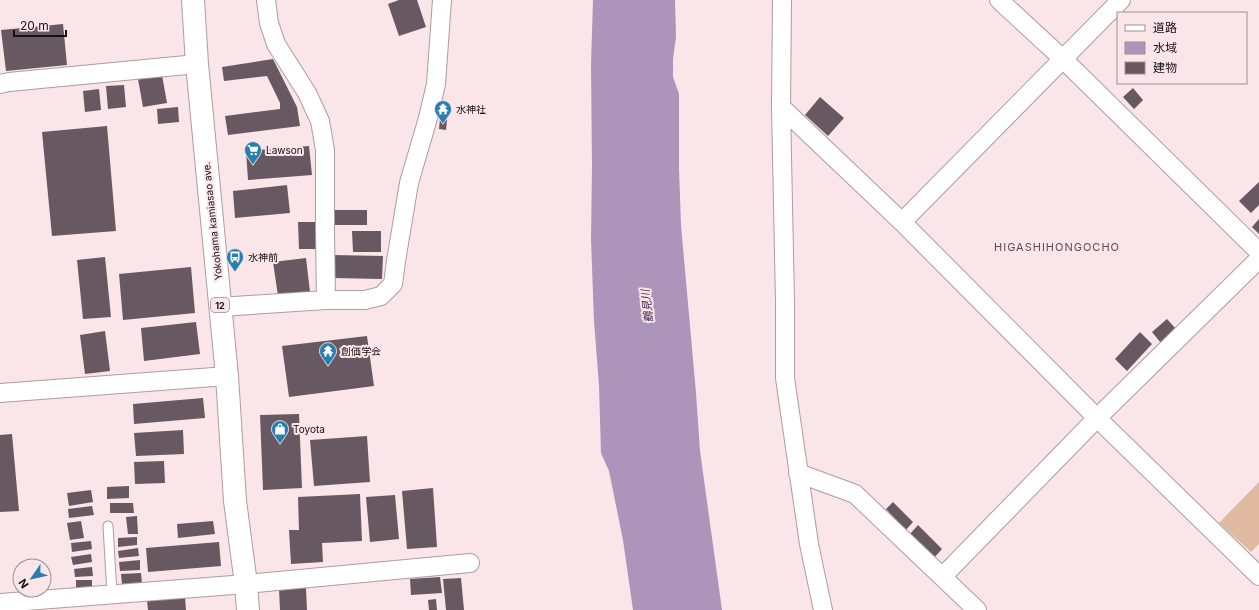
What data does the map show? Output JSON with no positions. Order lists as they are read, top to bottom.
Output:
{
  "streets": {
    "main road": ["Yokohama kamiasao ave.", "12"]
  },
  "districts": ["HIGASHIHONGOCHO"],
  "water": ["鶴見川"],
  "places": {
    "temple": ["水神社", "創価学会"],
    "supermarket": ["Lawson"],
    "bus stop": ["水神前"],
    "shop": ["Toyota"]
  },
  "legend": ["道路", "水域", "建物"],
  "scale_bar": "20 m",
  "north": "bottom left"
}
